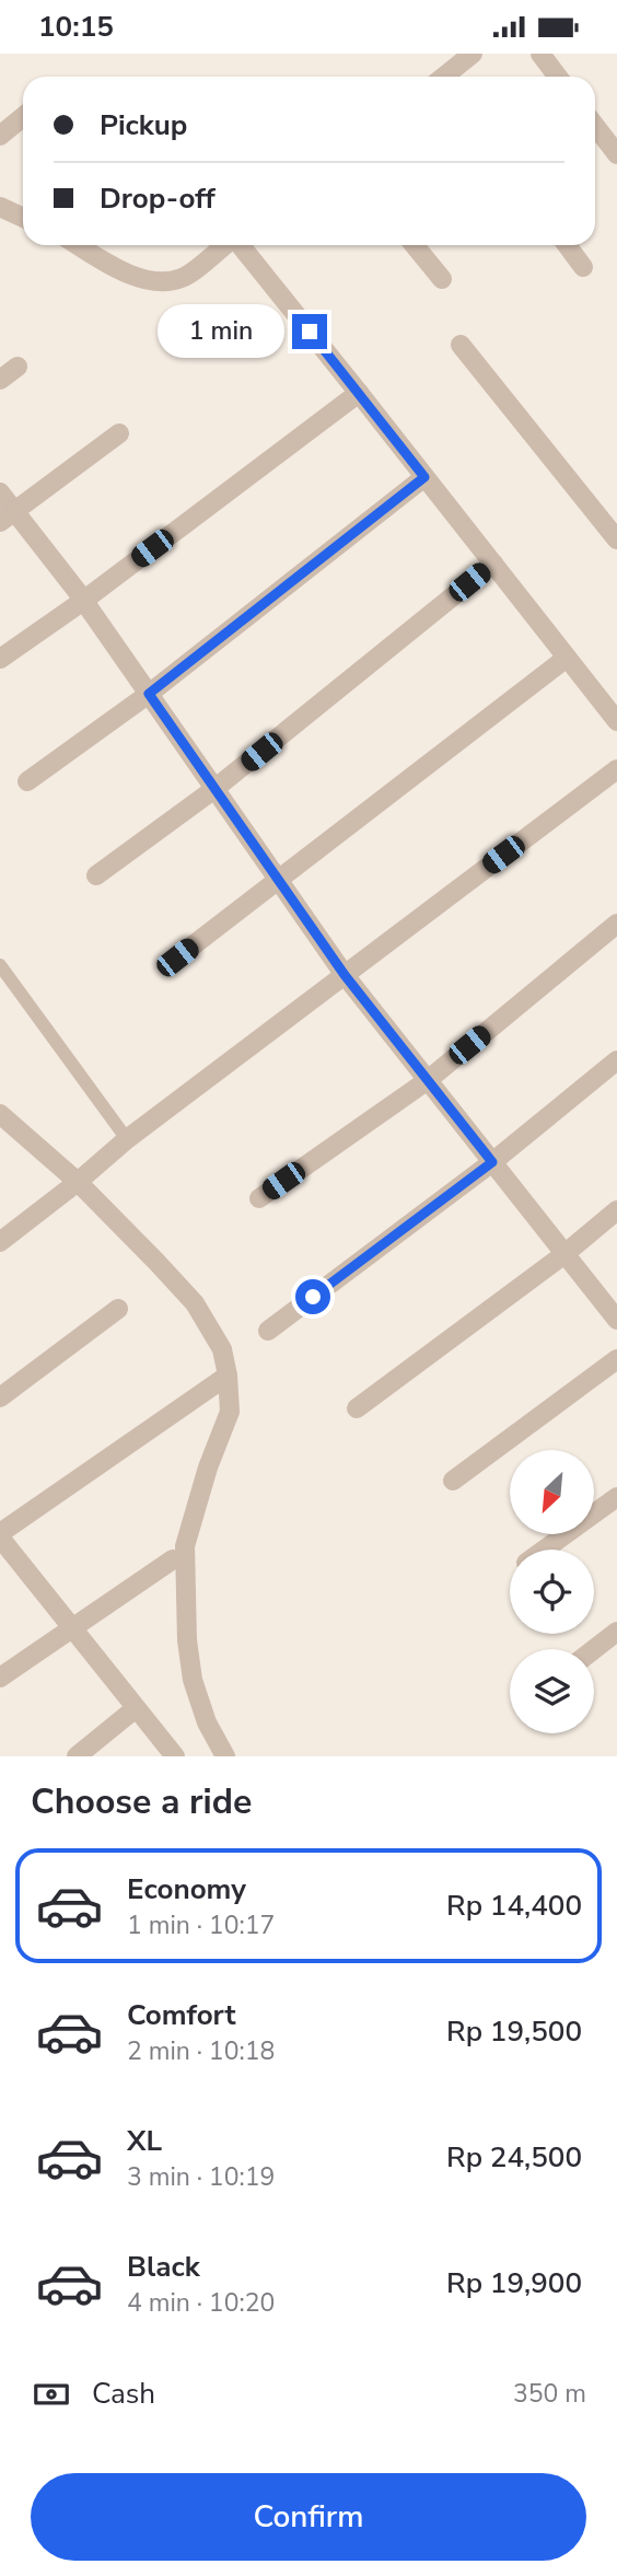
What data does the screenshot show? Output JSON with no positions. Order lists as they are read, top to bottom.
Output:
{
  "north": "bottom left",
  "page": {
    "status": "10:15",
    "banner": ["Pickup", "Drop-off"],
    "bubble": "1 min",
    "heading": "Choose a ride",
    "list": [
      {
        "name": "Economy",
        "note": "1 min · 10:17",
        "value": "Rp 14,400"
      },
      {
        "name": "Comfort",
        "note": "2 min · 10:18",
        "value": "Rp 19,500"
      },
      {
        "name": "XL",
        "note": "3 min · 10:19",
        "value": "Rp 24,500"
      },
      {
        "name": "Black",
        "note": "4 min · 10:20",
        "value": "Rp 19,900"
      }
    ],
    "pay": ["Cash", "350 m"],
    "buttons": "Confirm"
  }
}
